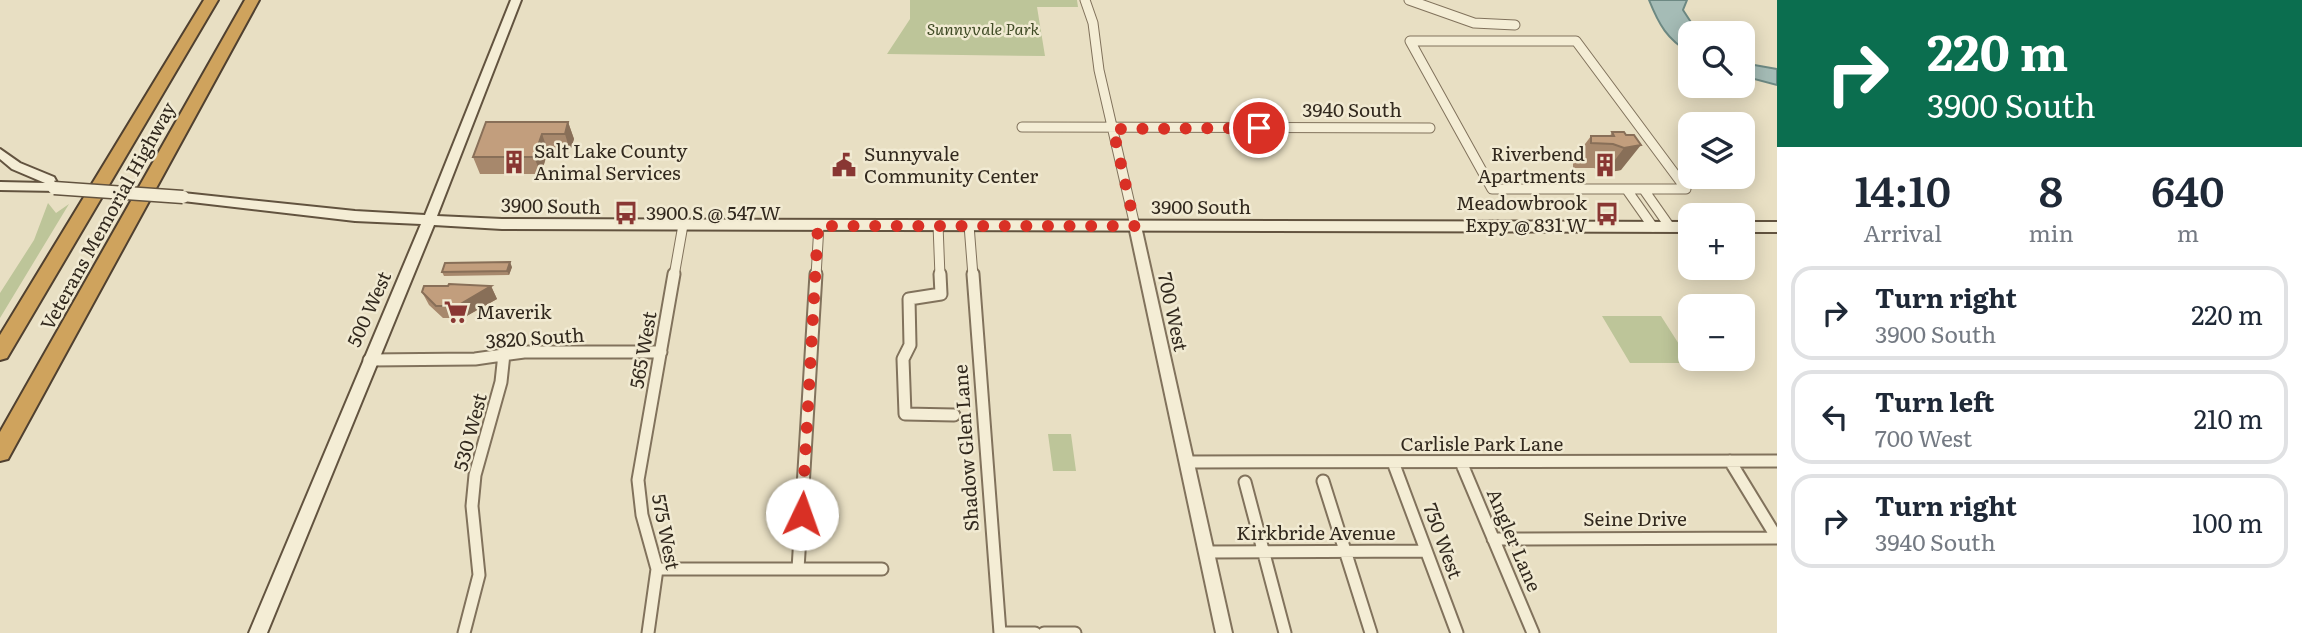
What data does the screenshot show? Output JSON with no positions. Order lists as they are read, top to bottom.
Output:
{
  "streets": {
    "highway": ["Veterans Memorial Highway"],
    "main road": ["3900 South", "500 West"],
    "street": [
      "3940 South",
      "700 West",
      "3820 South",
      "565 West",
      "530 West",
      "Carlisle Park Lane",
      "Shadow Glen Lane",
      "Seine Drive",
      "575 West",
      "Kirkbride Avenue",
      "Angler Lane",
      "750 West"
    ]
  },
  "crossings": [
    ["3940 South", "700 West"],
    ["3900 South", "500 West"],
    ["3900 South", "700 West"],
    ["3900 South", "565 West"],
    ["3900 South", "Shadow Glen Lane"],
    ["500 West", "3820 South"],
    ["700 West", "Carlisle Park Lane"],
    ["700 West", "Kirkbride Avenue"],
    ["3820 South", "565 West"],
    ["3820 South", "530 West"],
    ["565 West", "575 West"],
    ["Carlisle Park Lane", "Angler Lane"],
    ["Carlisle Park Lane", "750 West"],
    ["Seine Drive", "Angler Lane"],
    ["Kirkbride Avenue", "750 West"]
  ],
  "parks": ["Sunnyvale Park"],
  "places": {
    "building": ["Salt Lake County Animal Services", "Riverbend Apartments"],
    "public building": ["Sunnyvale Community Center"],
    "bus stop": ["3900 S @ 547 W", "Meadowbrook Expy @ 831 W"],
    "supermarket": ["Maverik"]
  },
  "page": {
    "turn": ["220 m", "3900 South"],
    "map_buttons": ["+", "−"],
    "eta": [
      "14:10",
      "Arrival",
      "8",
      "min",
      "640",
      "m"
    ],
    "list": [
      {
        "name": "Turn right",
        "note": "3900 South",
        "value": "220 m"
      },
      {
        "name": "Turn left",
        "note": "700 West",
        "value": "210 m"
      },
      {
        "name": "Turn right",
        "note": "3940 South",
        "value": "100 m"
      }
    ]
  }
}
